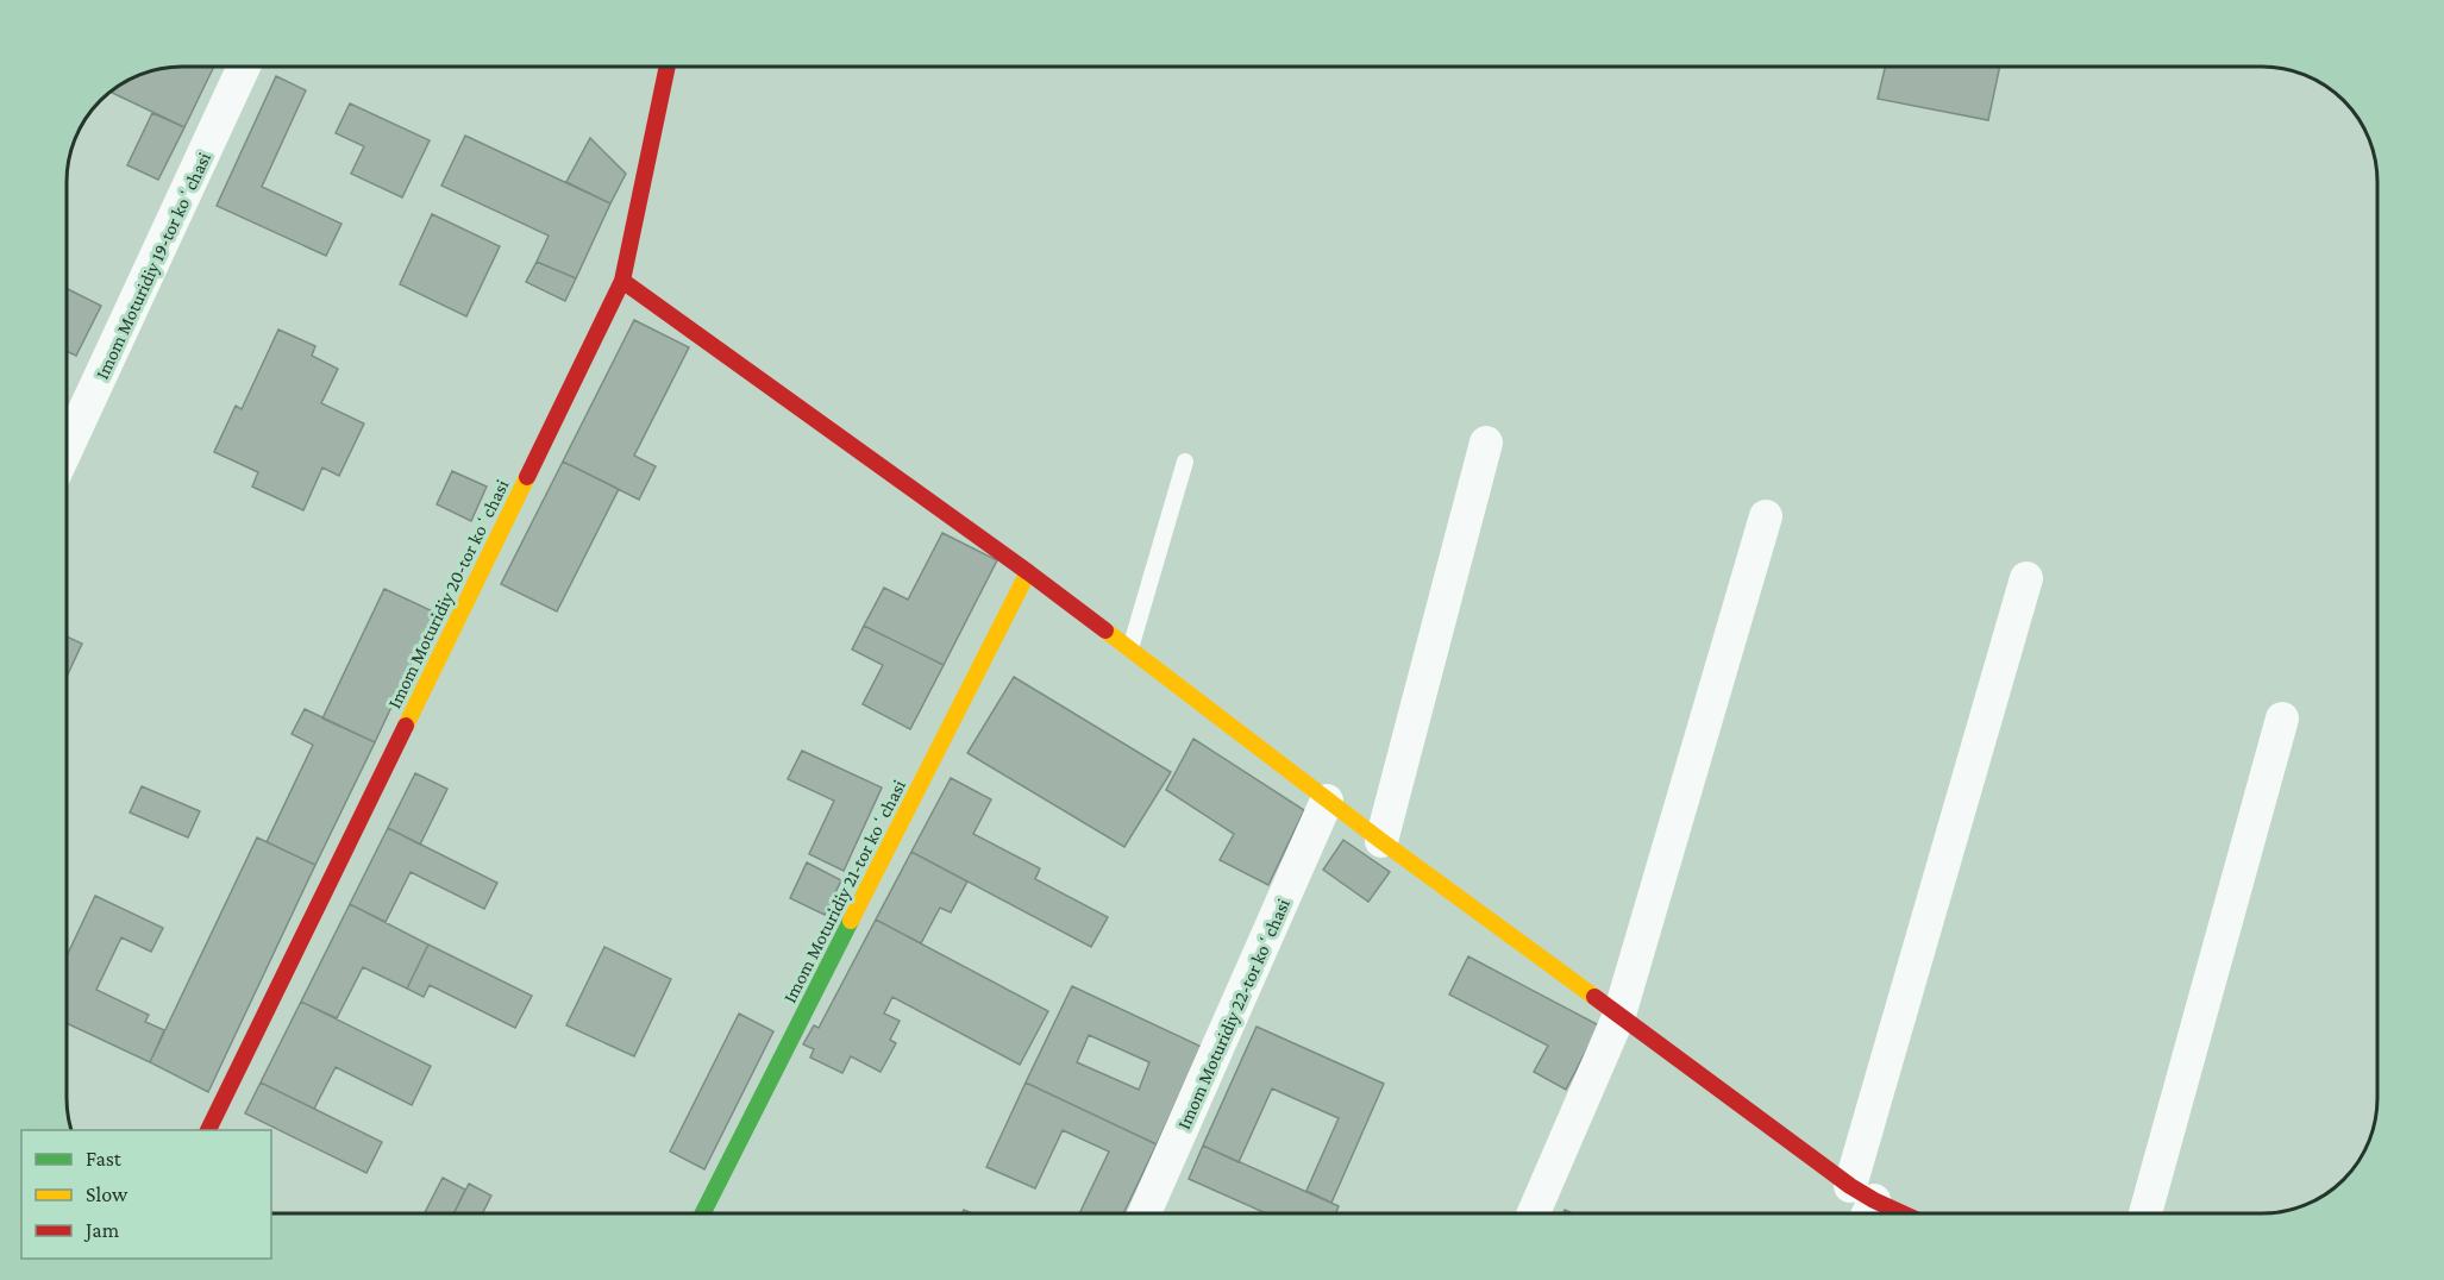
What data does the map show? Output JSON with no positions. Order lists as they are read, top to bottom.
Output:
{
  "streets": {
    "street": [
      "Imom Moturidiy 19-tor koʻchasi",
      "Imom Moturidiy 20-tor koʻchasi",
      "Imom Moturidiy 21-tor koʻchasi",
      "Imom Moturidiy 22-tor koʻchasi"
    ]
  },
  "legend": ["Fast", "Slow", "Jam"]
}
